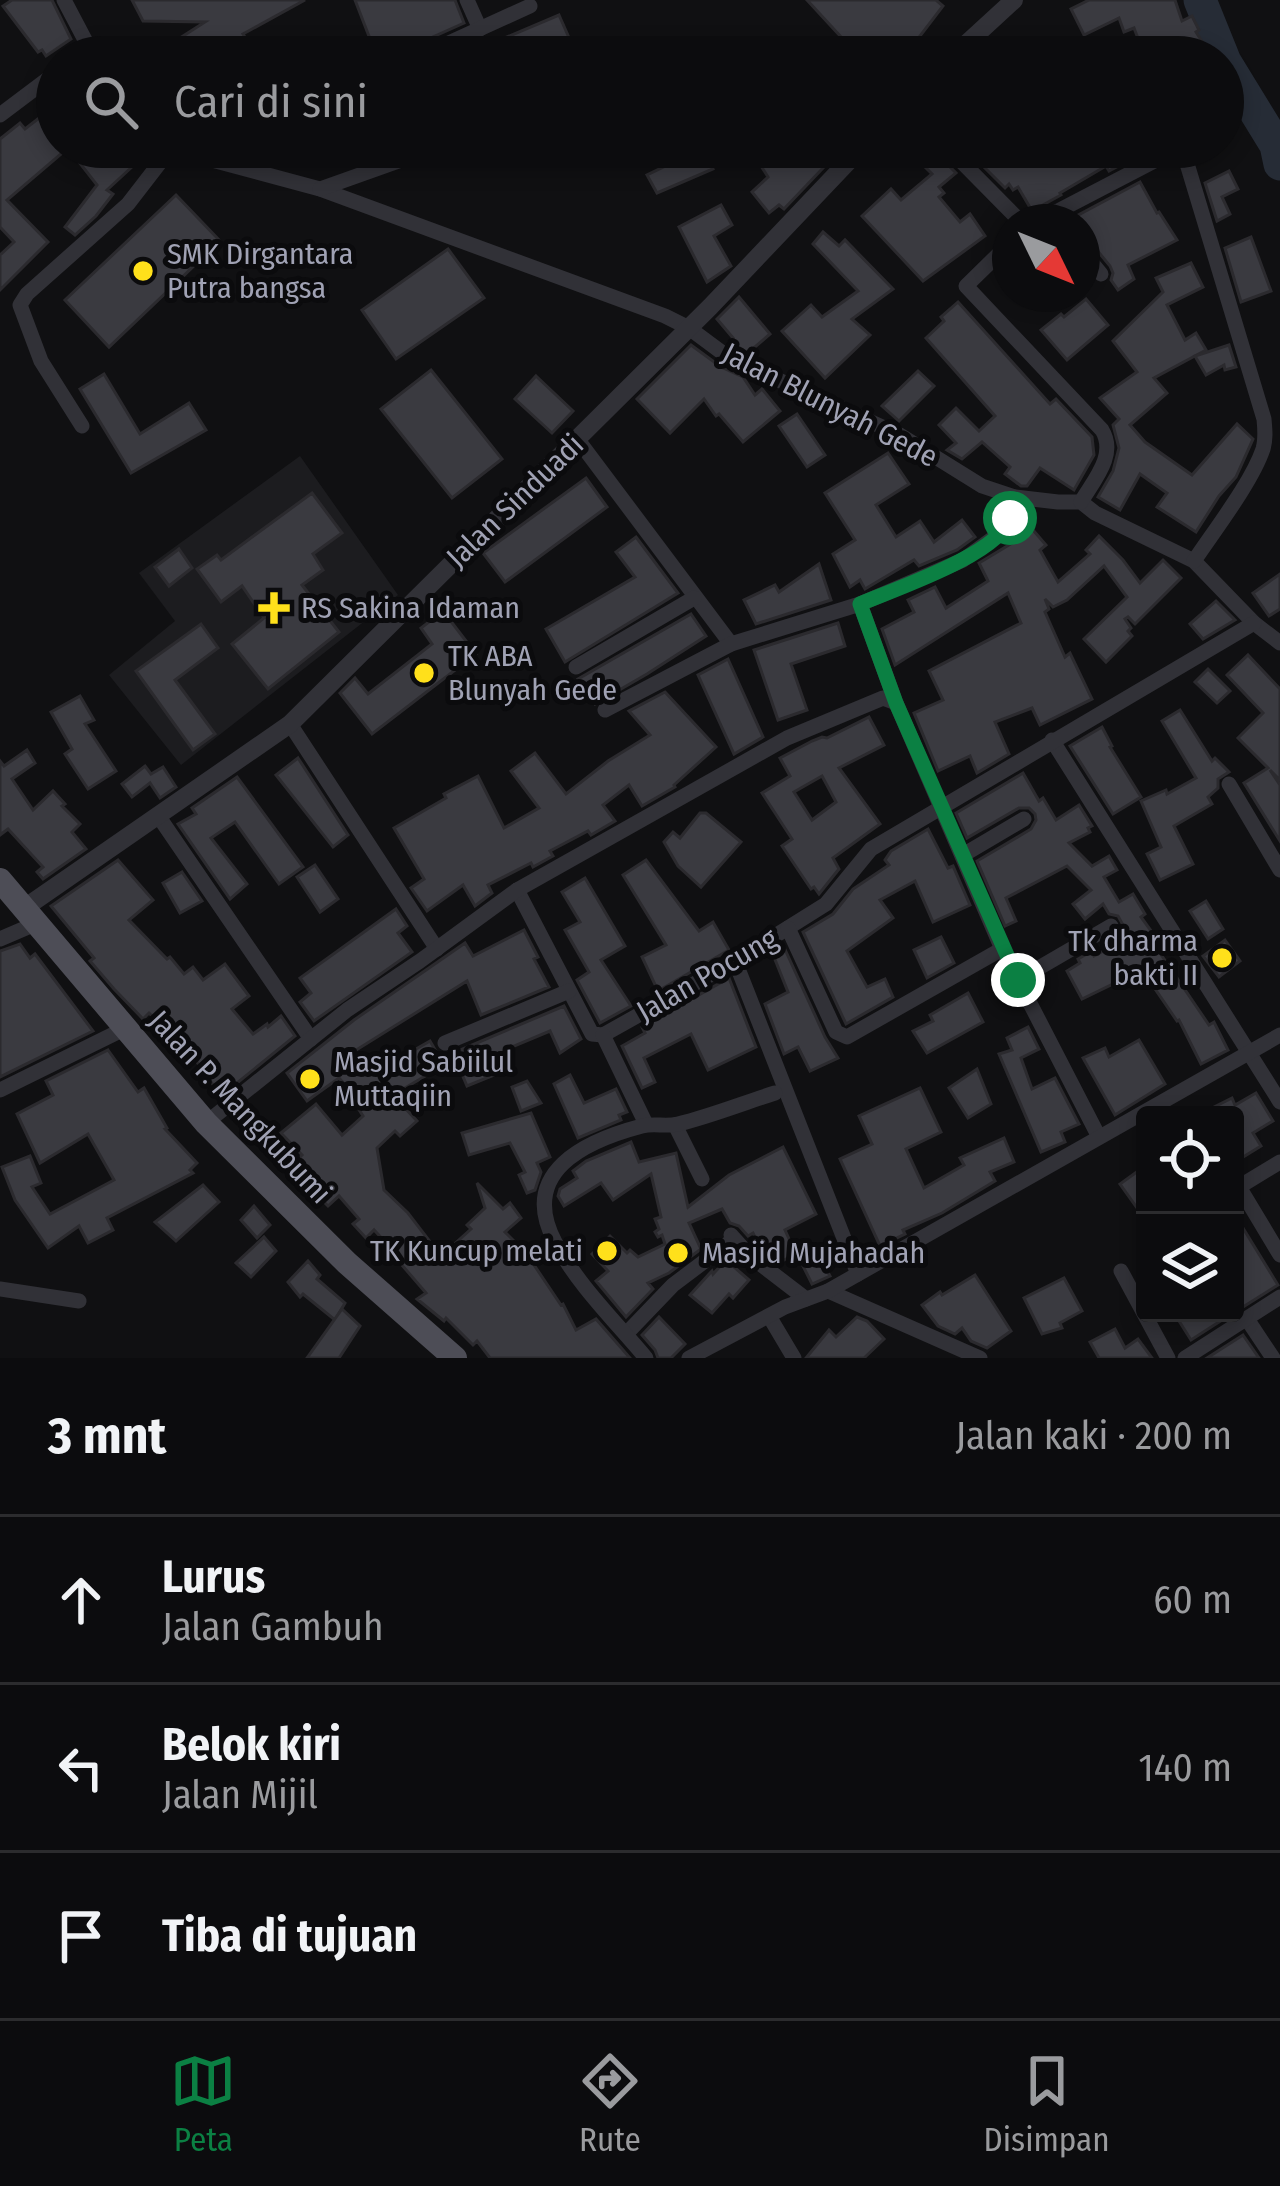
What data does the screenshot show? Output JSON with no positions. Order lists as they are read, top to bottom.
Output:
{
  "streets": {
    "main road": ["Jalan P. Mangkubumi"],
    "street": ["Jalan Blunyah Gede", "Jalan Sinduadi", "Jalan Pocung"]
  },
  "crossings": [
    ["Jalan Blunyah Gede", "Jalan Sinduadi"],
    ["Jalan Blunyah Gede", "Jalan Pocung"],
    ["Jalan Sinduadi", "Jalan P. Mangkubumi"]
  ],
  "places": {
    "other": [
      "SMK Dirgantara Putra bangsa",
      "TK ABA Blunyah Gede",
      "Tk dharma bakti II",
      "Masjid Sabiilul Muttaqiin",
      "TK Kuncup melati",
      "Masjid Mujahadah"
    ],
    "health": ["RS Sakina Idaman"]
  },
  "north": "bottom right",
  "page": {
    "search": "Cari di sini",
    "heading": ["3 mnt", "Jalan kaki · 200 m"],
    "list": [
      ["Lurus", "Jalan Gambuh", "60 m"],
      ["Belok kiri", "Jalan Mijil", "140 m"],
      "Tiba di tujuan"
    ],
    "nav": ["Peta", "Rute", "Disimpan"]
  }
}
